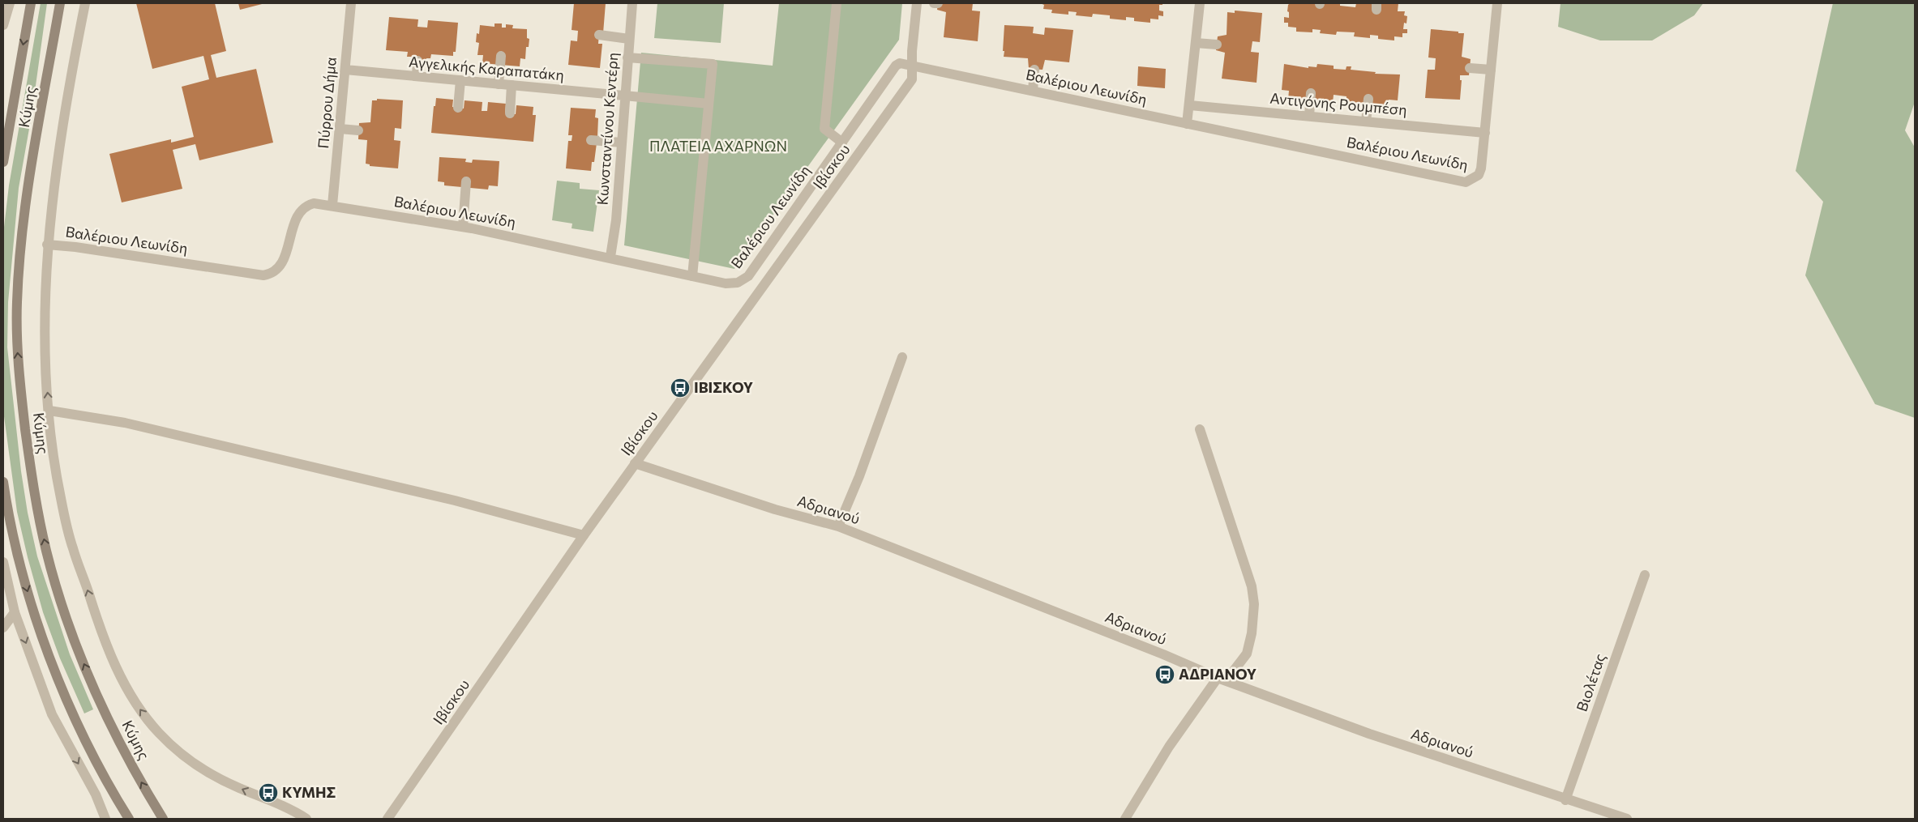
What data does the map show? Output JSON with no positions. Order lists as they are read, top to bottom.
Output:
{
  "streets": {
    "main road": ["Κύμης"],
    "street": [
      "Αγγελικής Καραπατάκη",
      "Βαλέριου Λεωνίδη",
      "Πύρρου Δήμα",
      "Αντιγόνης Ρουμπέση",
      "Κωνσταντίνου Κεντέρη",
      "Ιβίσκου",
      "Αδριανού",
      "Βιολέτας"
    ]
  },
  "crossings": [
    ["Αγγελικής Καραπατάκη", "Πύρρου Δήμα"],
    ["Αγγελικής Καραπατάκη", "Κωνσταντίνου Κεντέρη"],
    ["Βαλέριου Λεωνίδη", "Πύρρου Δήμα"],
    ["Βαλέριου Λεωνίδη", "Αντιγόνης Ρουμπέση"],
    ["Βαλέριου Λεωνίδη", "Κωνσταντίνου Κεντέρη"],
    ["Βαλέριου Λεωνίδη", "Ιβίσκου"],
    ["Ιβίσκου", "Αδριανού"],
    ["Αδριανού", "Βιολέτας"]
  ],
  "parks": ["ΠΛΑΤΕΙΑ ΑΧΑΡΝΩΝ"],
  "places": {
    "bus stop": ["ΙΒΙΣΚΟΥ", "ΑΔΡΙΑΝΟΥ", "ΚΥΜΗΣ"]
  }
}
